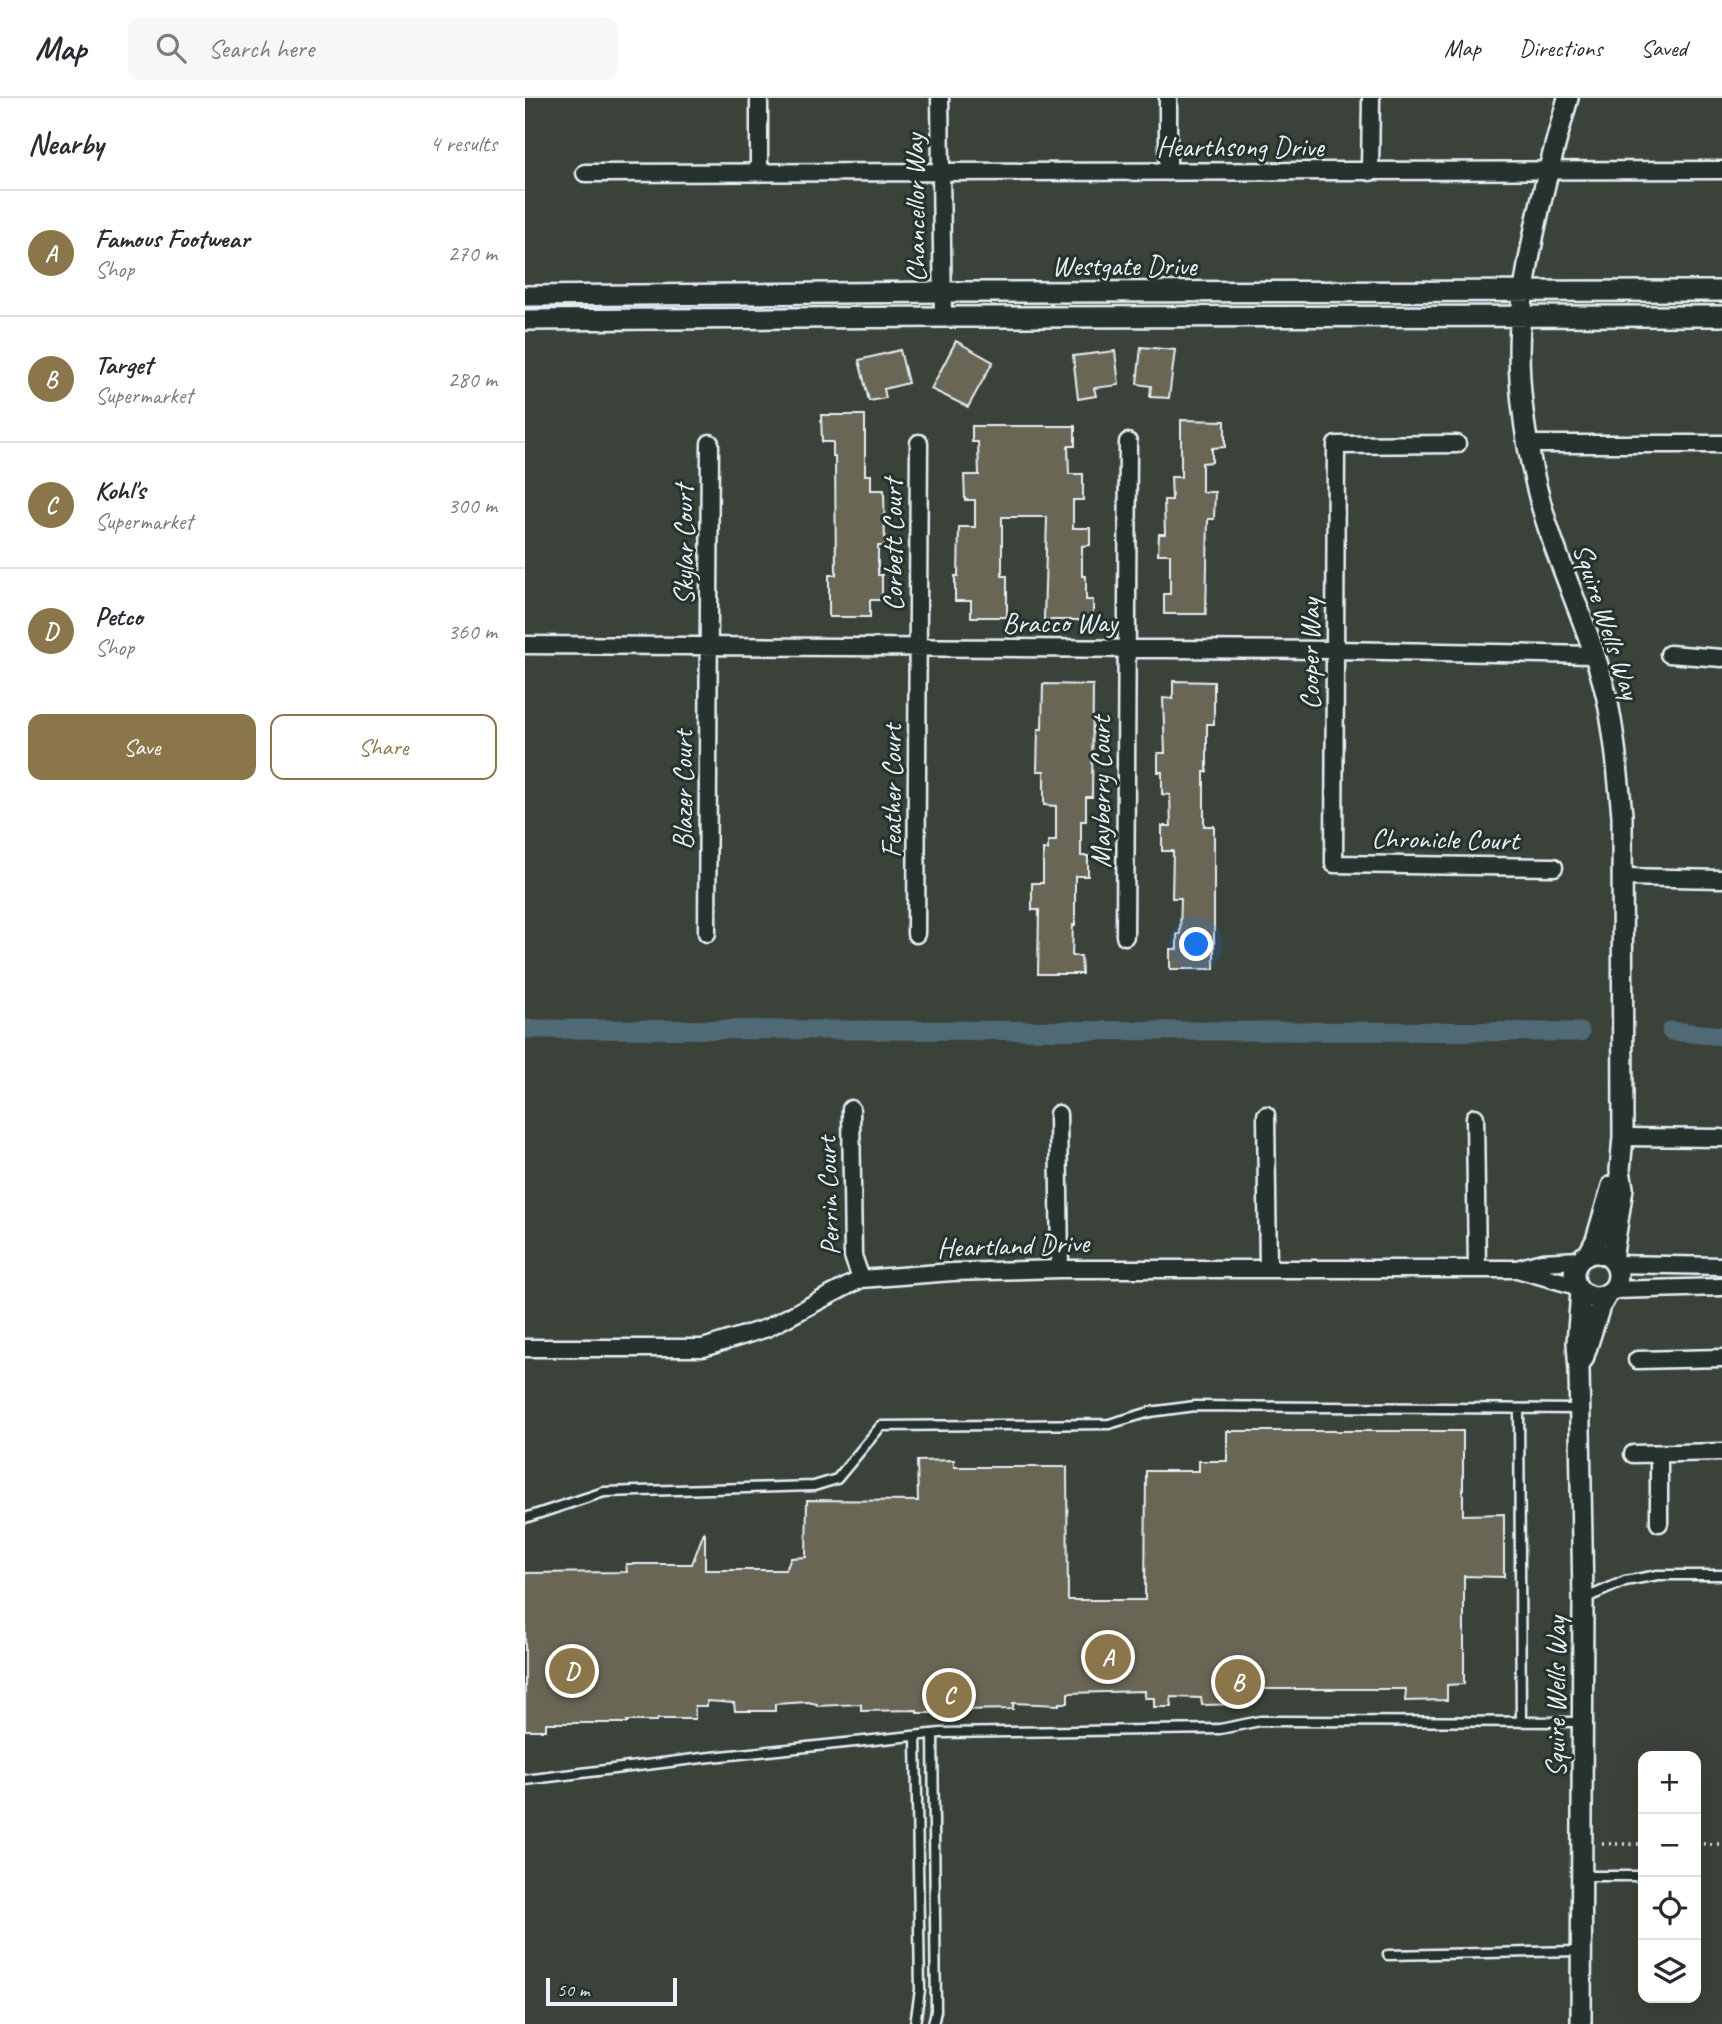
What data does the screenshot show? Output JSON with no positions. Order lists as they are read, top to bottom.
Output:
{
  "streets": {
    "street": [
      "Hearthsong Drive",
      "Chancellor Way",
      "Westgate Drive",
      "Skylar Court",
      "Corbett Court",
      "Squire Wells Way",
      "Bracco Way",
      "Cooper Way",
      "Blazer Court",
      "Feather Court",
      "Mayberry Court",
      "Chronicle Court",
      "Perrin Court",
      "Heartland Drive"
    ]
  },
  "crossings": [
    ["Hearthsong Drive", "Chancellor Way"],
    ["Hearthsong Drive", "Squire Wells Way"],
    ["Chancellor Way", "Westgate Drive"],
    ["Westgate Drive", "Squire Wells Way"],
    ["Skylar Court", "Bracco Way"],
    ["Skylar Court", "Blazer Court"],
    ["Corbett Court", "Bracco Way"],
    ["Corbett Court", "Feather Court"],
    ["Squire Wells Way", "Bracco Way"],
    ["Squire Wells Way", "Heartland Drive"],
    ["Bracco Way", "Cooper Way"],
    ["Bracco Way", "Blazer Court"],
    ["Bracco Way", "Feather Court"],
    ["Bracco Way", "Mayberry Court"],
    ["Cooper Way", "Chronicle Court"],
    ["Perrin Court", "Heartland Drive"]
  ],
  "scale_bar": "50 m",
  "page": {
    "header": "Map",
    "search": "Search here",
    "nav": ["Map", "Directions", "Saved"],
    "heading": ["Nearby", "4 results"],
    "list": [
      {
        "mark": "A",
        "name": "Famous Footwear",
        "note": "Shop",
        "value": "270 m"
      },
      {
        "mark": "B",
        "name": "Target",
        "note": "Supermarket",
        "value": "280 m"
      },
      {
        "mark": "C",
        "name": "Kohl's",
        "note": "Supermarket",
        "value": "300 m"
      },
      {
        "mark": "D",
        "name": "Petco",
        "note": "Shop",
        "value": "360 m"
      }
    ],
    "buttons": ["Save", "Share"],
    "pins": [
      "A",
      "D",
      "B",
      "C"
    ],
    "map_buttons": ["+", "−"],
    "scale": "50 m"
  }
}
